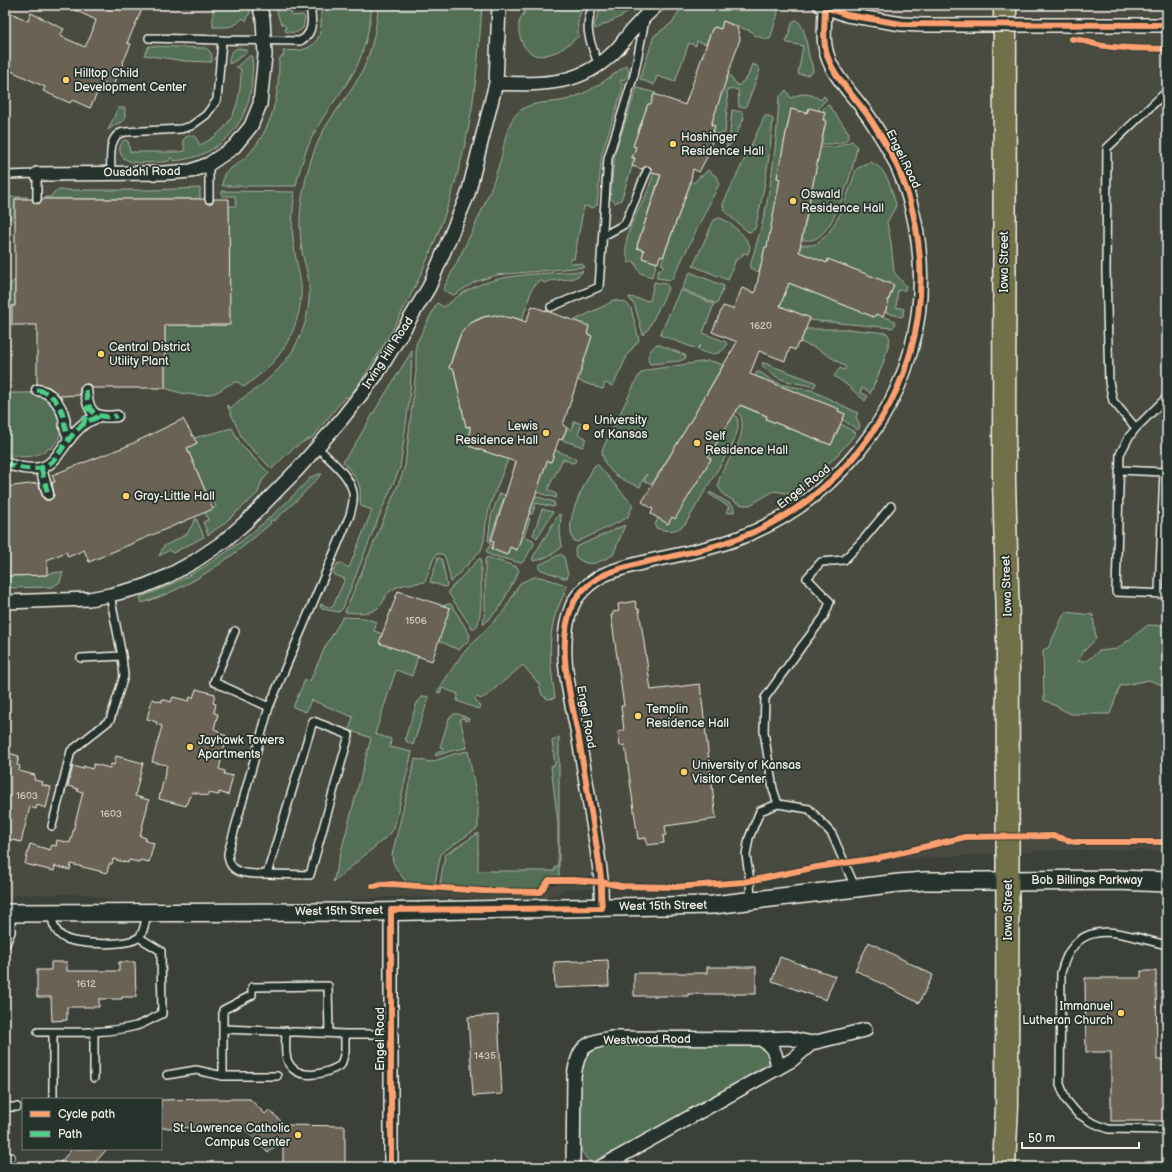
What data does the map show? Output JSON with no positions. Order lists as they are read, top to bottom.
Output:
{
  "streets": {
    "highway": ["Iowa Street"],
    "main road": ["Bob Billings Parkway"],
    "street": [
      "Engel Road",
      "Ousdahl Road",
      "Irving Hill Road",
      "West 15th Street",
      "Westwood Road"
    ]
  },
  "crossings": [
    ["Engel Road", "West 15th Street"],
    ["Iowa Street", "Bob Billings Parkway"],
    ["Iowa Street", "West 15th Street"],
    ["Bob Billings Parkway", "West 15th Street"]
  ],
  "places": [
    "Hilltop Child Development Center",
    "Hashinger Residence Hall",
    "Oswald Residence Hall",
    "Central District Utility Plant",
    "University of Kansas",
    "Lewis Residence Hall",
    "Self Residence Hall",
    "Gray-Little Hall",
    "Templin Residence Hall",
    "Jayhawk Towers Apartments",
    "University of Kansas Visitor Center",
    "Immanuel Lutheran Church",
    "St. Lawrence Catholic Campus Center"
  ],
  "house_numbers": [
    "1620",
    "1506",
    "1603",
    "1603",
    "1612",
    "1435"
  ],
  "legend": ["Cycle path", "Path"],
  "scale_bar": "50 m"
}
